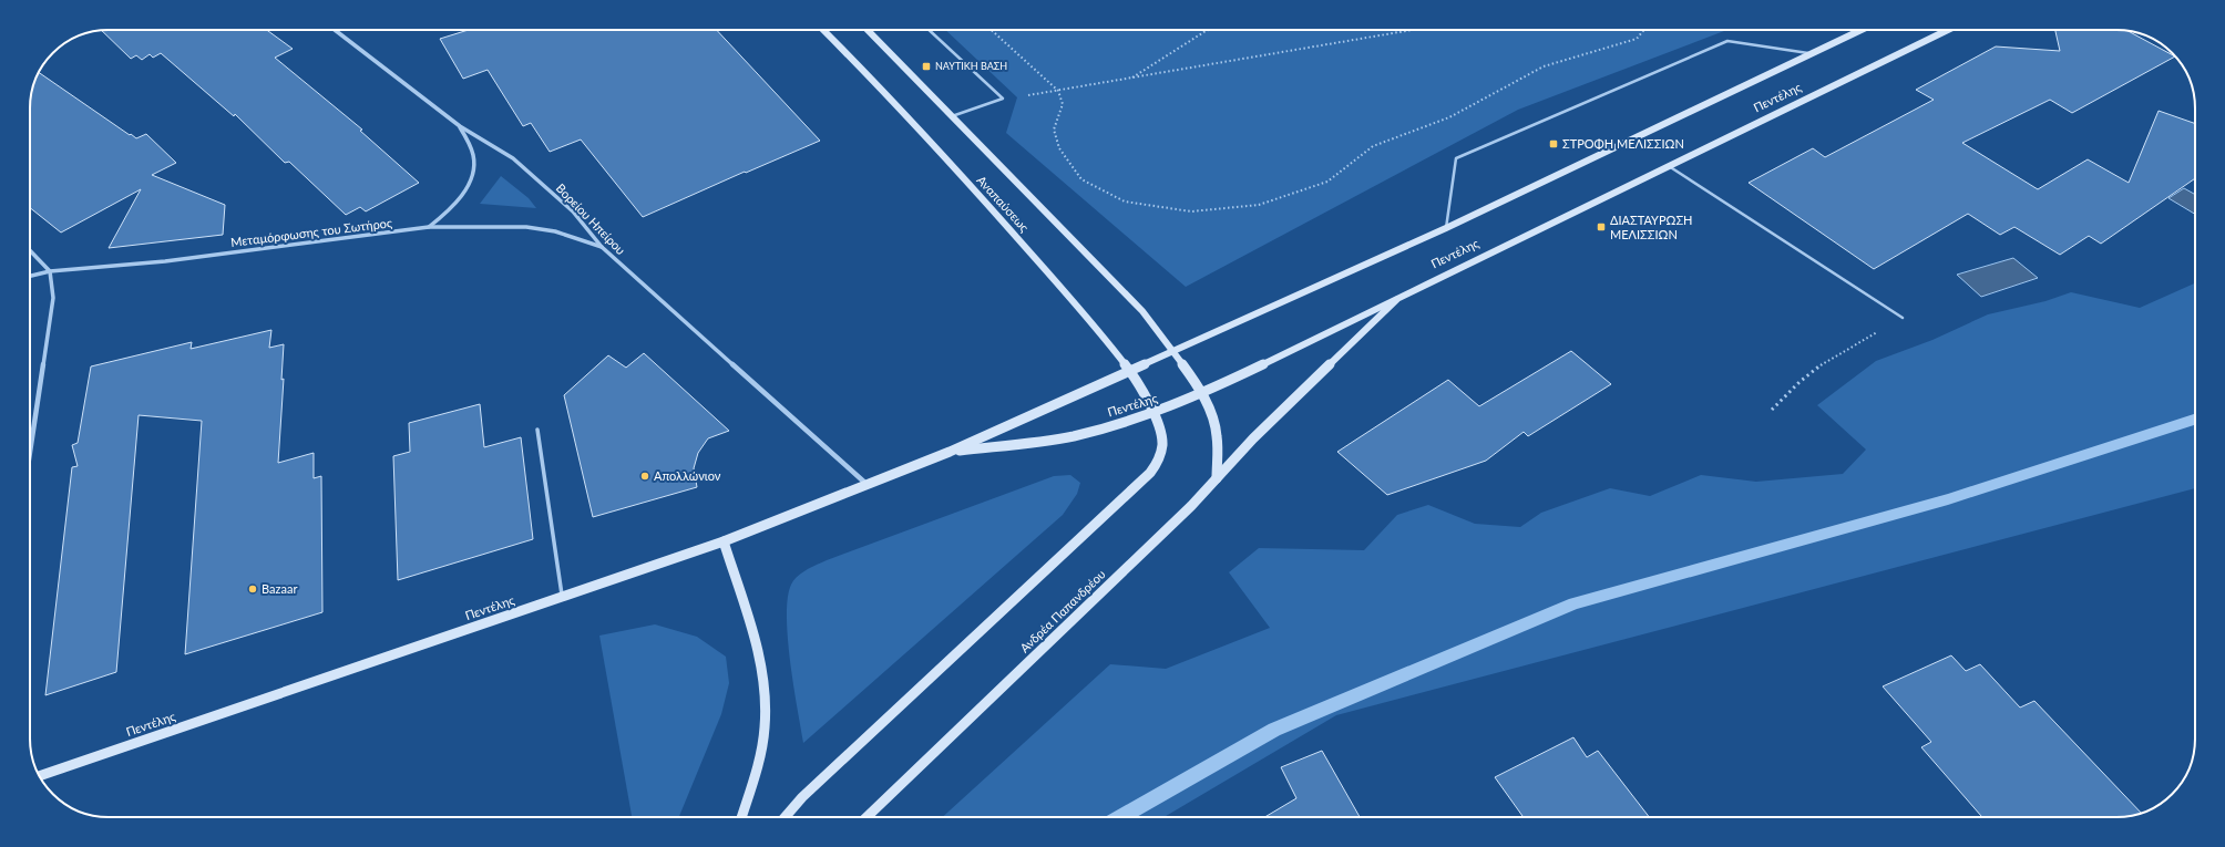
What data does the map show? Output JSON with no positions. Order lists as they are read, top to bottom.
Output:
{
  "streets": {
    "main road": ["Πεντέλης", "Αναπαύσεως", "Ανδρέα Παπανδρέου"],
    "street": ["Βορείου Ηπείρου", "Μεταμόρφωσης του Σωτήρος"]
  },
  "crossings": [
    ["Πεντέλης", "Αναπαύσεως"],
    ["Πεντέλης", "Βορείου Ηπείρου"],
    ["Πεντέλης", "Ανδρέα Παπανδρέου"],
    ["Βορείου Ηπείρου", "Μεταμόρφωσης του Σωτήρος"]
  ],
  "places": {
    "transit": ["ΝΑΥΤΙΚΗ ΒΑΣΗ", "ΣΤΡΟΦΗ ΜΕΛΙΣΣΙΩΝ", "ΔΙΑΣΤΑΥΡΩΣΗ ΜΕΛΙΣΣΙΩΝ"],
    "other": ["Απολλώνιον", "Bazaar"]
  }
}
